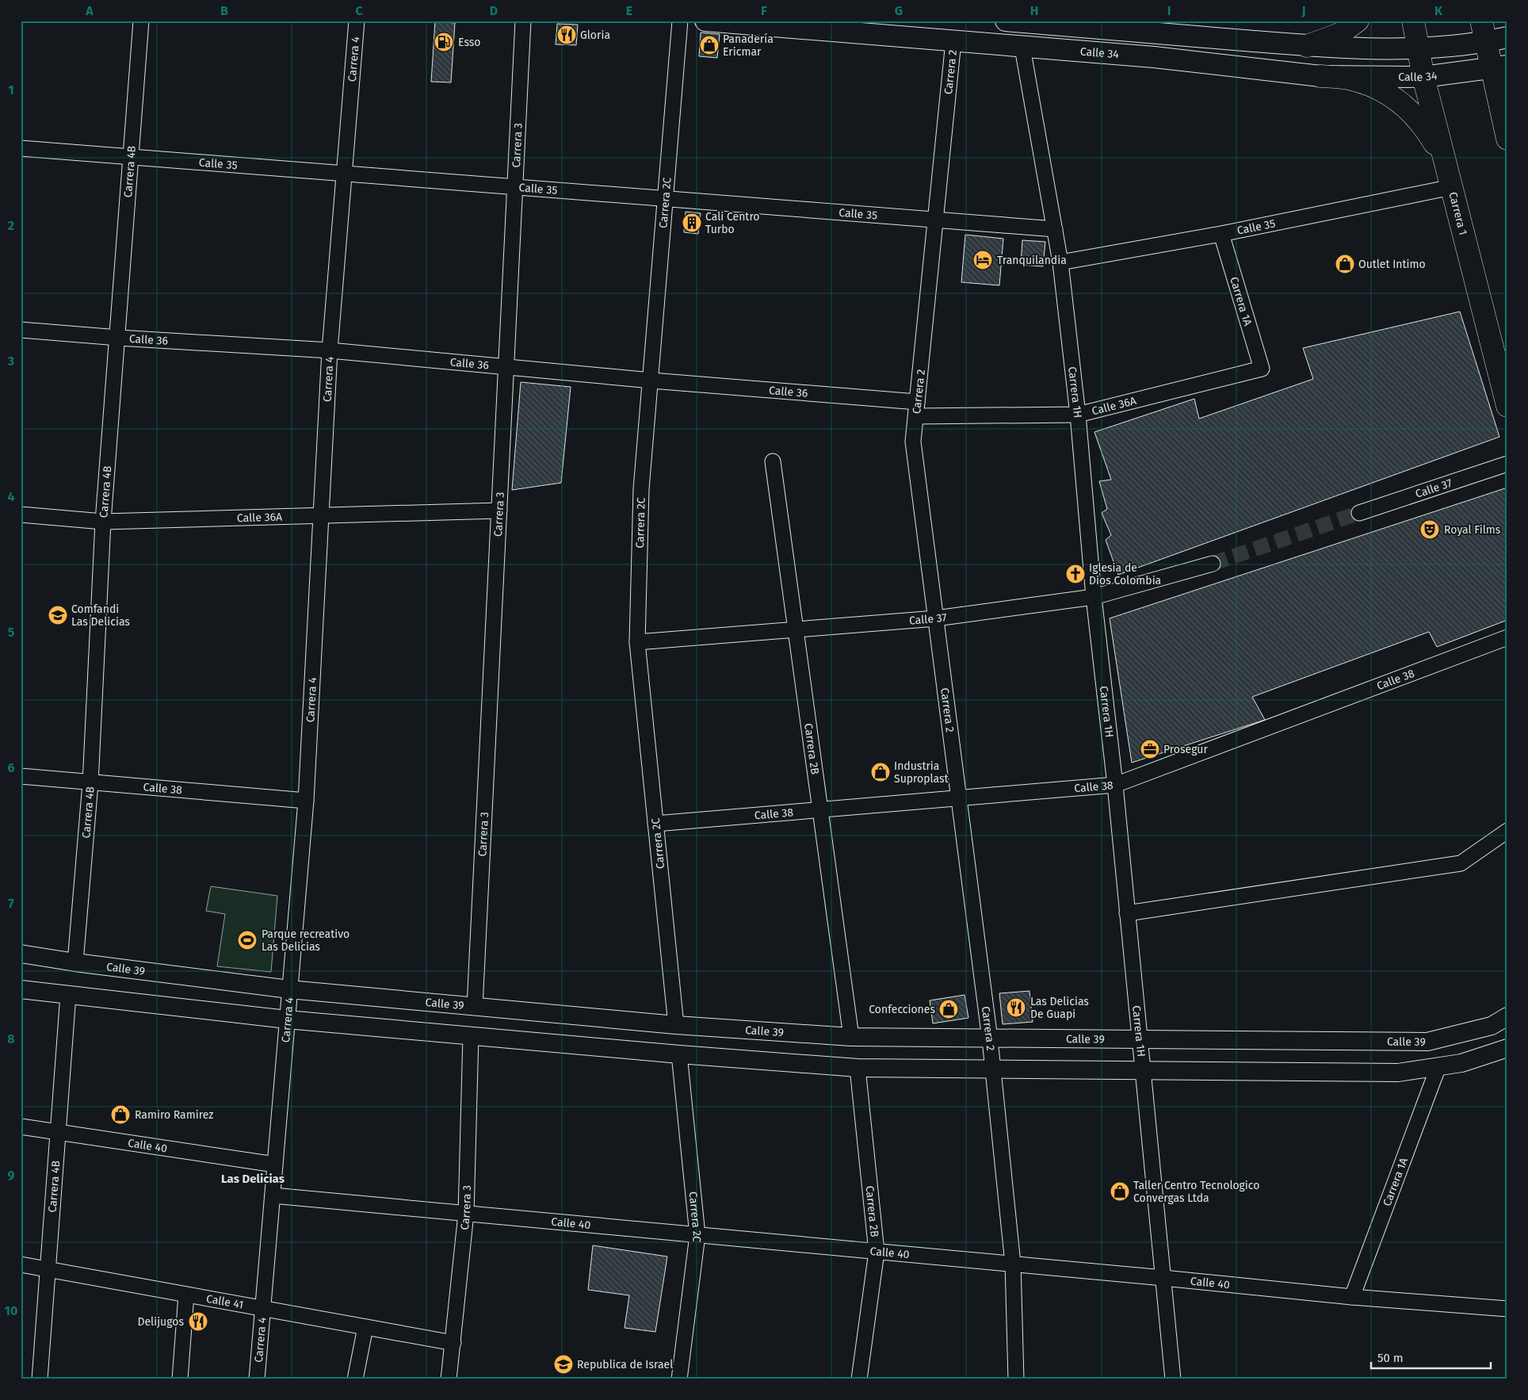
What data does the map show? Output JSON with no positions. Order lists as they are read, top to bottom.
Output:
{
  "streets": {
    "main road": ["Calle 34", "Carrera 1"],
    "street": [
      "Carrera 4",
      "Carrera 2",
      "Carrera 3",
      "Calle 35",
      "Carrera 4B",
      "Carrera 2C",
      "Carrera 1A",
      "Calle 36",
      "Carrera 1H",
      "Calle 36A",
      "Calle 37",
      "Calle 38",
      "Carrera 2B",
      "Calle 39",
      "Calle 40",
      "Calle 41"
    ]
  },
  "crossings": [
    ["Calle 34", "Carrera 2"],
    ["Calle 34", "Carrera 1"],
    ["Calle 34", "Carrera 1H"],
    ["Carrera 4", "Calle 35"],
    ["Carrera 4", "Calle 36"],
    ["Carrera 4", "Calle 36A"],
    ["Carrera 4", "Calle 38"],
    ["Carrera 4", "Calle 39"],
    ["Carrera 4", "Calle 40"],
    ["Carrera 4", "Calle 41"],
    ["Carrera 2", "Calle 35"],
    ["Carrera 2", "Calle 36"],
    ["Carrera 2", "Calle 36A"],
    ["Carrera 2", "Calle 37"],
    ["Carrera 2", "Calle 38"],
    ["Carrera 2", "Calle 39"],
    ["Carrera 2", "Calle 40"],
    ["Carrera 3", "Calle 35"],
    ["Carrera 3", "Calle 36"],
    ["Carrera 3", "Calle 36A"],
    ["Carrera 3", "Calle 39"],
    ["Carrera 3", "Calle 40"],
    ["Carrera 3", "Calle 41"],
    ["Calle 35", "Carrera 4B"],
    ["Calle 35", "Carrera 2C"],
    ["Calle 35", "Carrera 1"],
    ["Calle 35", "Carrera 1A"],
    ["Calle 35", "Carrera 1H"],
    ["Carrera 4B", "Calle 36"],
    ["Carrera 4B", "Calle 36A"],
    ["Carrera 4B", "Calle 38"],
    ["Carrera 4B", "Calle 39"],
    ["Carrera 4B", "Calle 40"],
    ["Carrera 4B", "Calle 41"],
    ["Carrera 2C", "Calle 36"],
    ["Carrera 2C", "Calle 37"],
    ["Carrera 2C", "Calle 38"],
    ["Carrera 2C", "Calle 39"],
    ["Carrera 2C", "Calle 40"],
    ["Carrera 1A", "Calle 36A"],
    ["Carrera 1A", "Calle 40"],
    ["Calle 36", "Calle 36A"],
    ["Carrera 1H", "Calle 36A"],
    ["Carrera 1H", "Calle 37"],
    ["Carrera 1H", "Calle 38"],
    ["Carrera 1H", "Calle 39"],
    ["Carrera 1H", "Calle 40"],
    ["Calle 37", "Carrera 2B"],
    ["Calle 38", "Carrera 2B"],
    ["Carrera 2B", "Calle 39"],
    ["Carrera 2B", "Calle 40"]
  ],
  "districts": ["Las Delicias"],
  "places": {
    "restaurant": ["Gloria", "Las Delicias De Guapi", "Delijugos"],
    "fuel station": ["Esso"],
    "shop": [
      "Panadería Ericmar",
      "Outlet Intimo",
      "Industria Suproplast",
      "Confecciones",
      "Ramiro Ramirez",
      "Taller Centro Tecnologico Convergas Ltda"
    ],
    "building": ["Cali Centro Turbo"],
    "hotel": ["Tranquilandia"],
    "theatre": ["Royal Films"],
    "church": ["Iglesia de Dios Colombia"],
    "school or university": ["Comfandi Las Delicias", "Republica de Israel"],
    "office": ["Prosegur"],
    "sports": ["Parque recreativo Las Delicias"]
  },
  "scale_bar": "50 m",
  "grid": {
    "columns": [
      "A",
      "B",
      "C",
      "D",
      "E",
      "F",
      "G",
      "H",
      "I",
      "J",
      "K"
    ],
    "rows": [
      "1",
      "2",
      "3",
      "4",
      "5",
      "6",
      "7",
      "8",
      "9",
      "10"
    ]
  }
}
